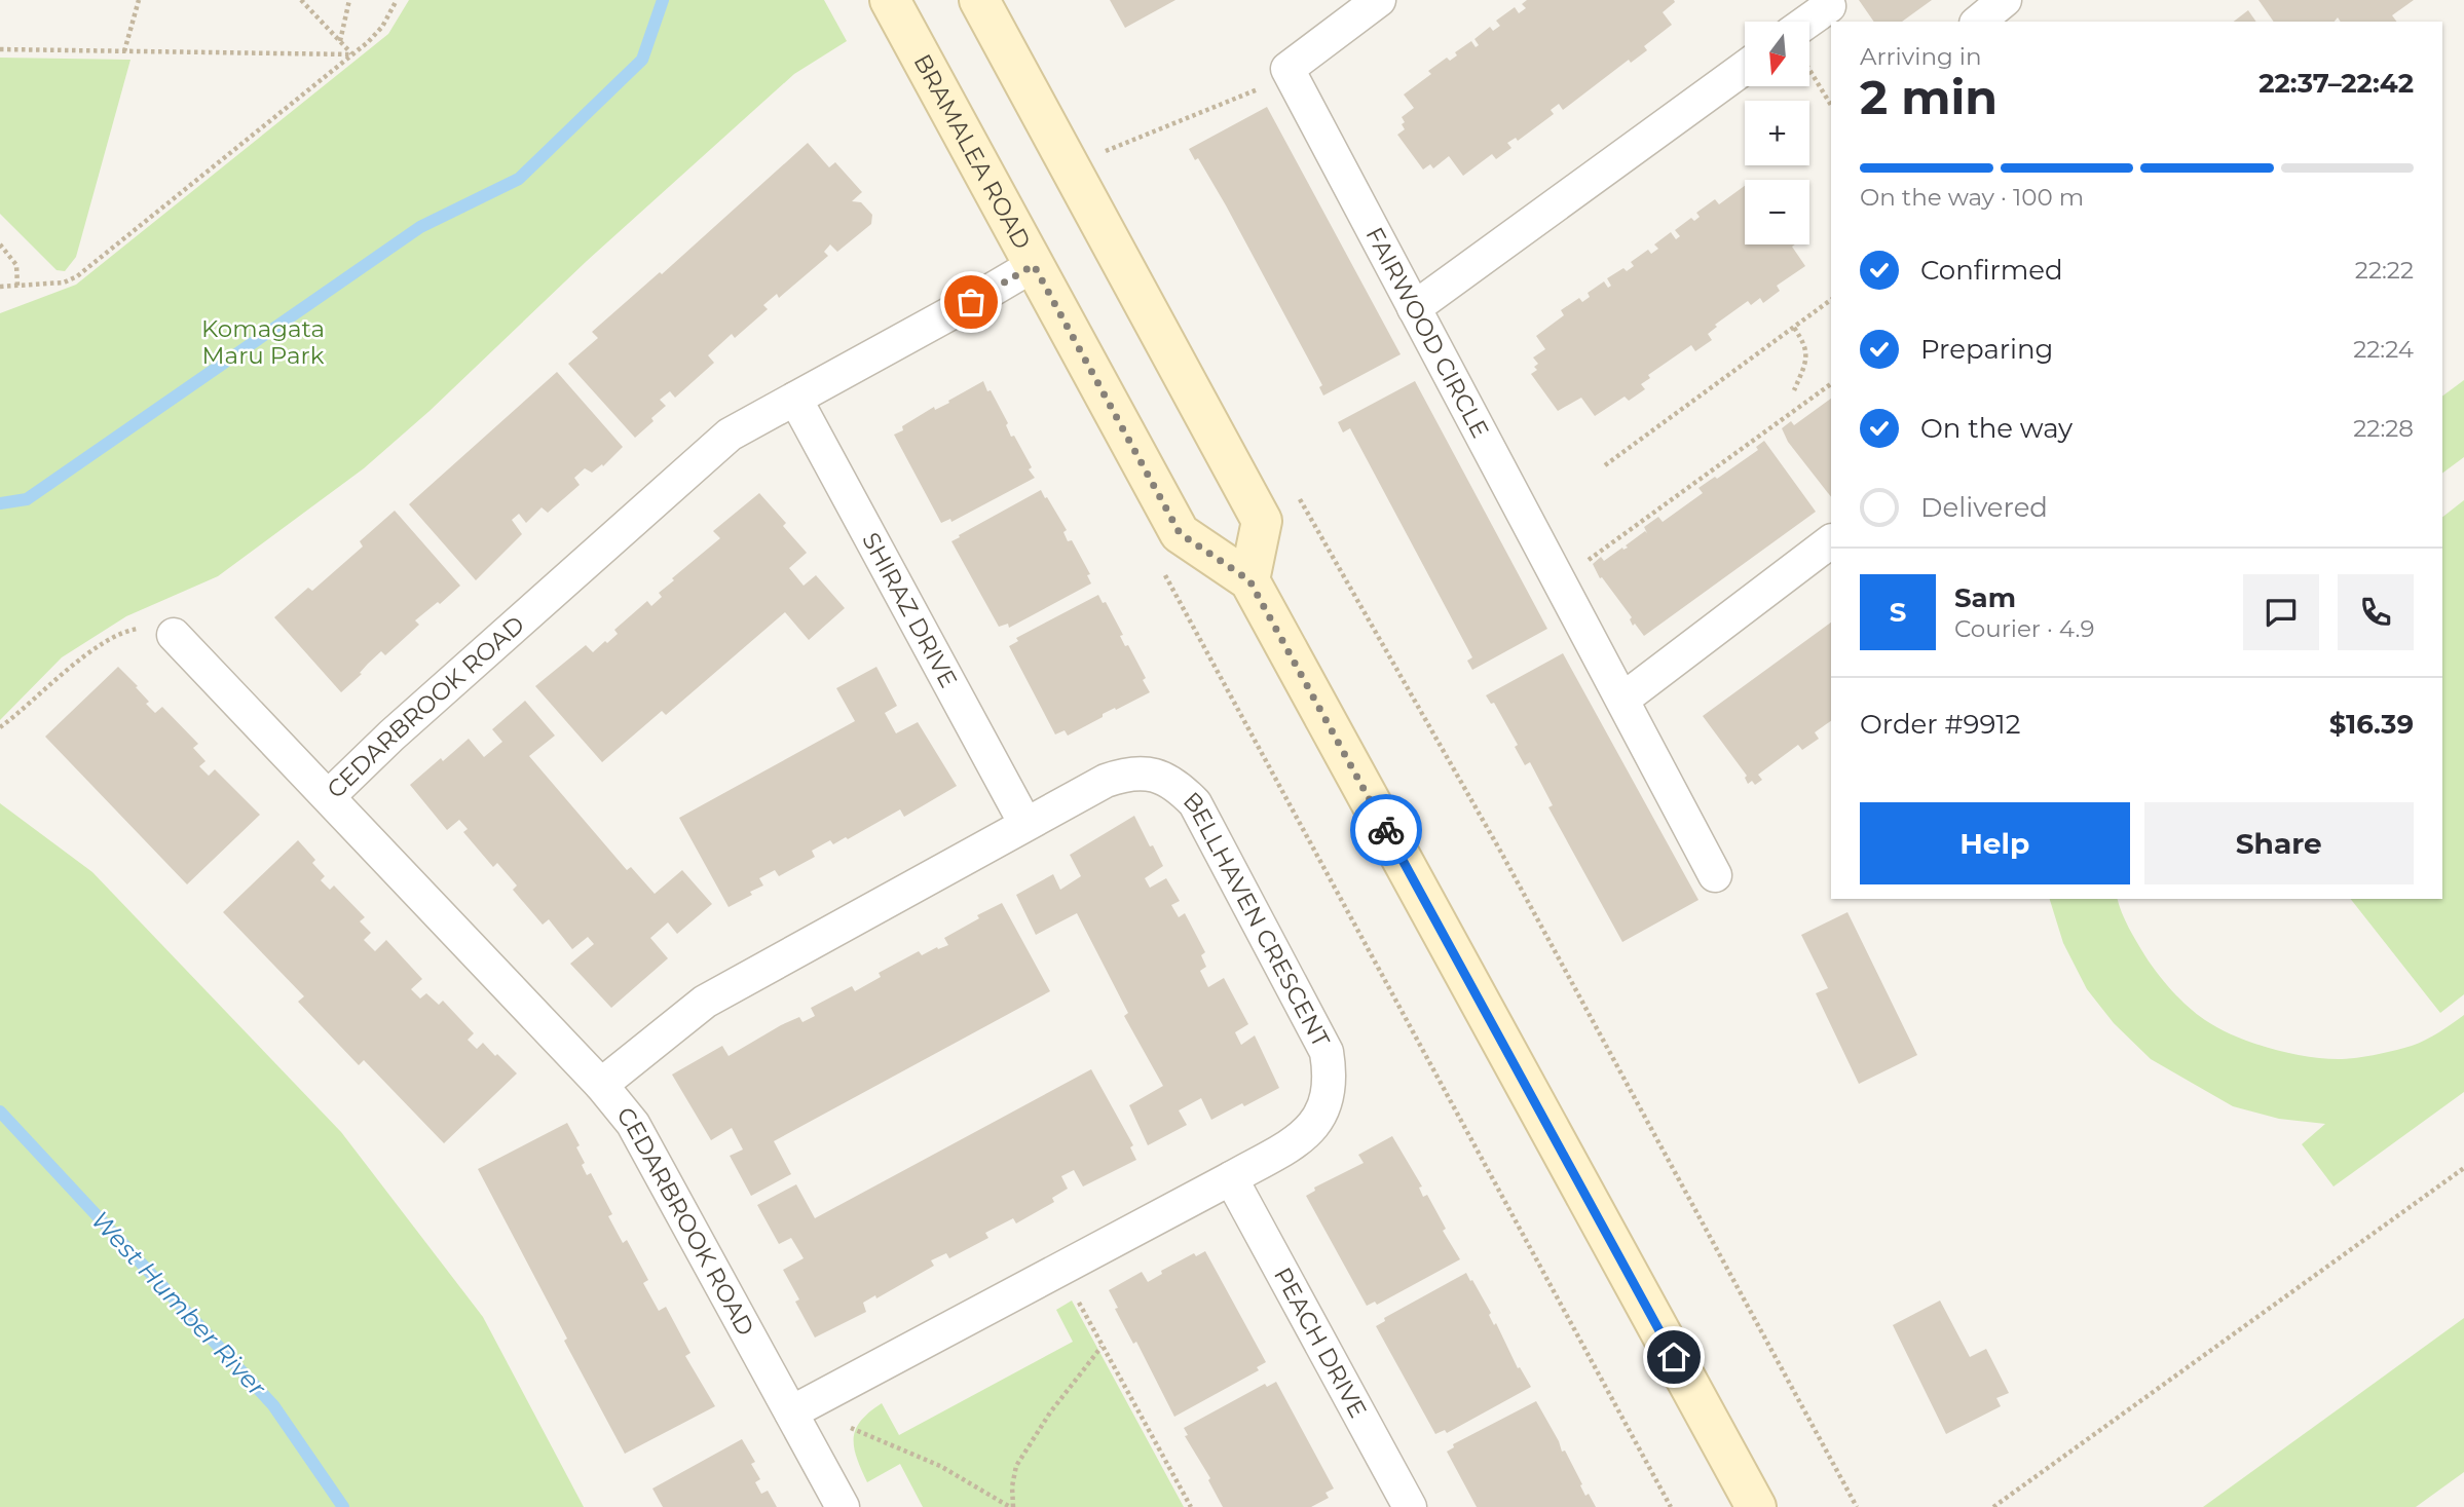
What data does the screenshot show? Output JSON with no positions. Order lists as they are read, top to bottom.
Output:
{
  "streets": {
    "main road": ["BRAMALEA ROAD"],
    "street": [
      "FAIRWOOD CIRCLE",
      "SHIRAZ DRIVE",
      "CEDARBROOK ROAD",
      "BELLHAVEN CRESCENT",
      "PEACH DRIVE"
    ]
  },
  "crossings": [
    ["BRAMALEA ROAD", "CEDARBROOK ROAD"],
    ["SHIRAZ DRIVE", "CEDARBROOK ROAD"],
    ["SHIRAZ DRIVE", "BELLHAVEN CRESCENT"],
    ["CEDARBROOK ROAD", "BELLHAVEN CRESCENT"],
    ["BELLHAVEN CRESCENT", "PEACH DRIVE"]
  ],
  "water": ["West Humber River"],
  "parks": ["Komagata Maru Park"],
  "north": "bottom",
  "page": {
    "map_buttons": ["+", "−"],
    "heading": ["2 min", "Arriving in", "22:37–22:42"],
    "panel": [
      "Sam",
      "Courier · 4.9",
      "Order #9912",
      "$16.39"
    ],
    "bar": "On the way · 100 m",
    "list": [
      ["Confirmed", "22:22"],
      ["Preparing", "22:24"],
      ["On the way", "22:28"],
      "Delivered"
    ],
    "round": "S",
    "buttons": ["Help", "Share"]
  }
}
